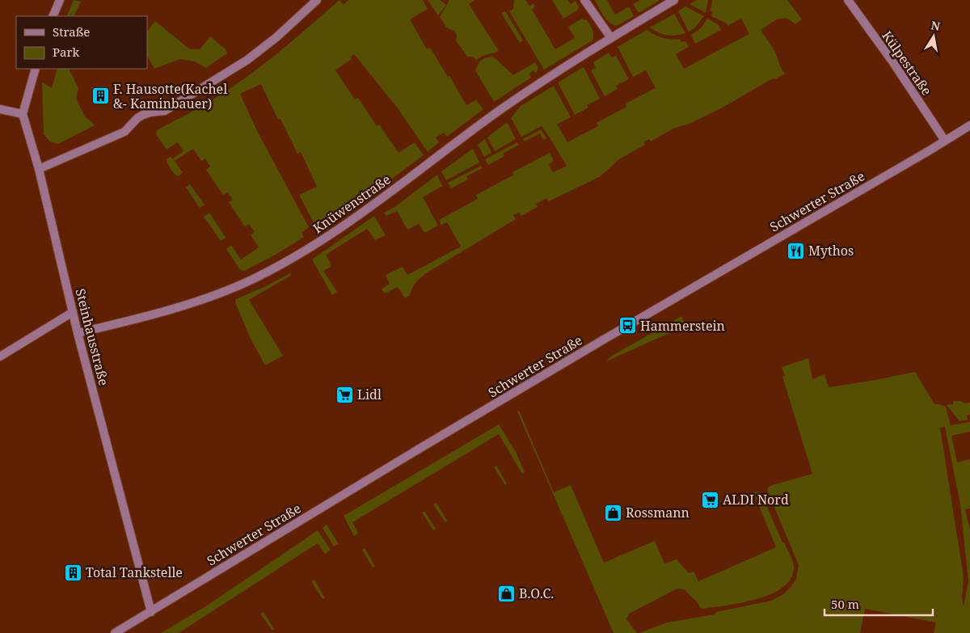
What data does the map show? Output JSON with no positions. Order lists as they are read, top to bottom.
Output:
{
  "streets": {
    "street": [
      "Külpestraße",
      "Schwerter Straße",
      "Knüwenstraße",
      "Steinhausstraße"
    ]
  },
  "crossings": [
    ["Külpestraße", "Schwerter Straße"],
    ["Schwerter Straße", "Steinhausstraße"],
    ["Knüwenstraße", "Steinhausstraße"]
  ],
  "places": {
    "building": ["F. Hausotte(Kachel &- Kaminbauer)", "Total Tankstelle"],
    "restaurant": ["Mythos"],
    "bus stop": ["Hammerstein"],
    "supermarket": ["Lidl", "ALDI Nord"],
    "shop": ["Rossmann", "B.O.C."]
  },
  "legend": ["Straße", "Park"],
  "scale_bar": "50 m",
  "north": "top"
}
